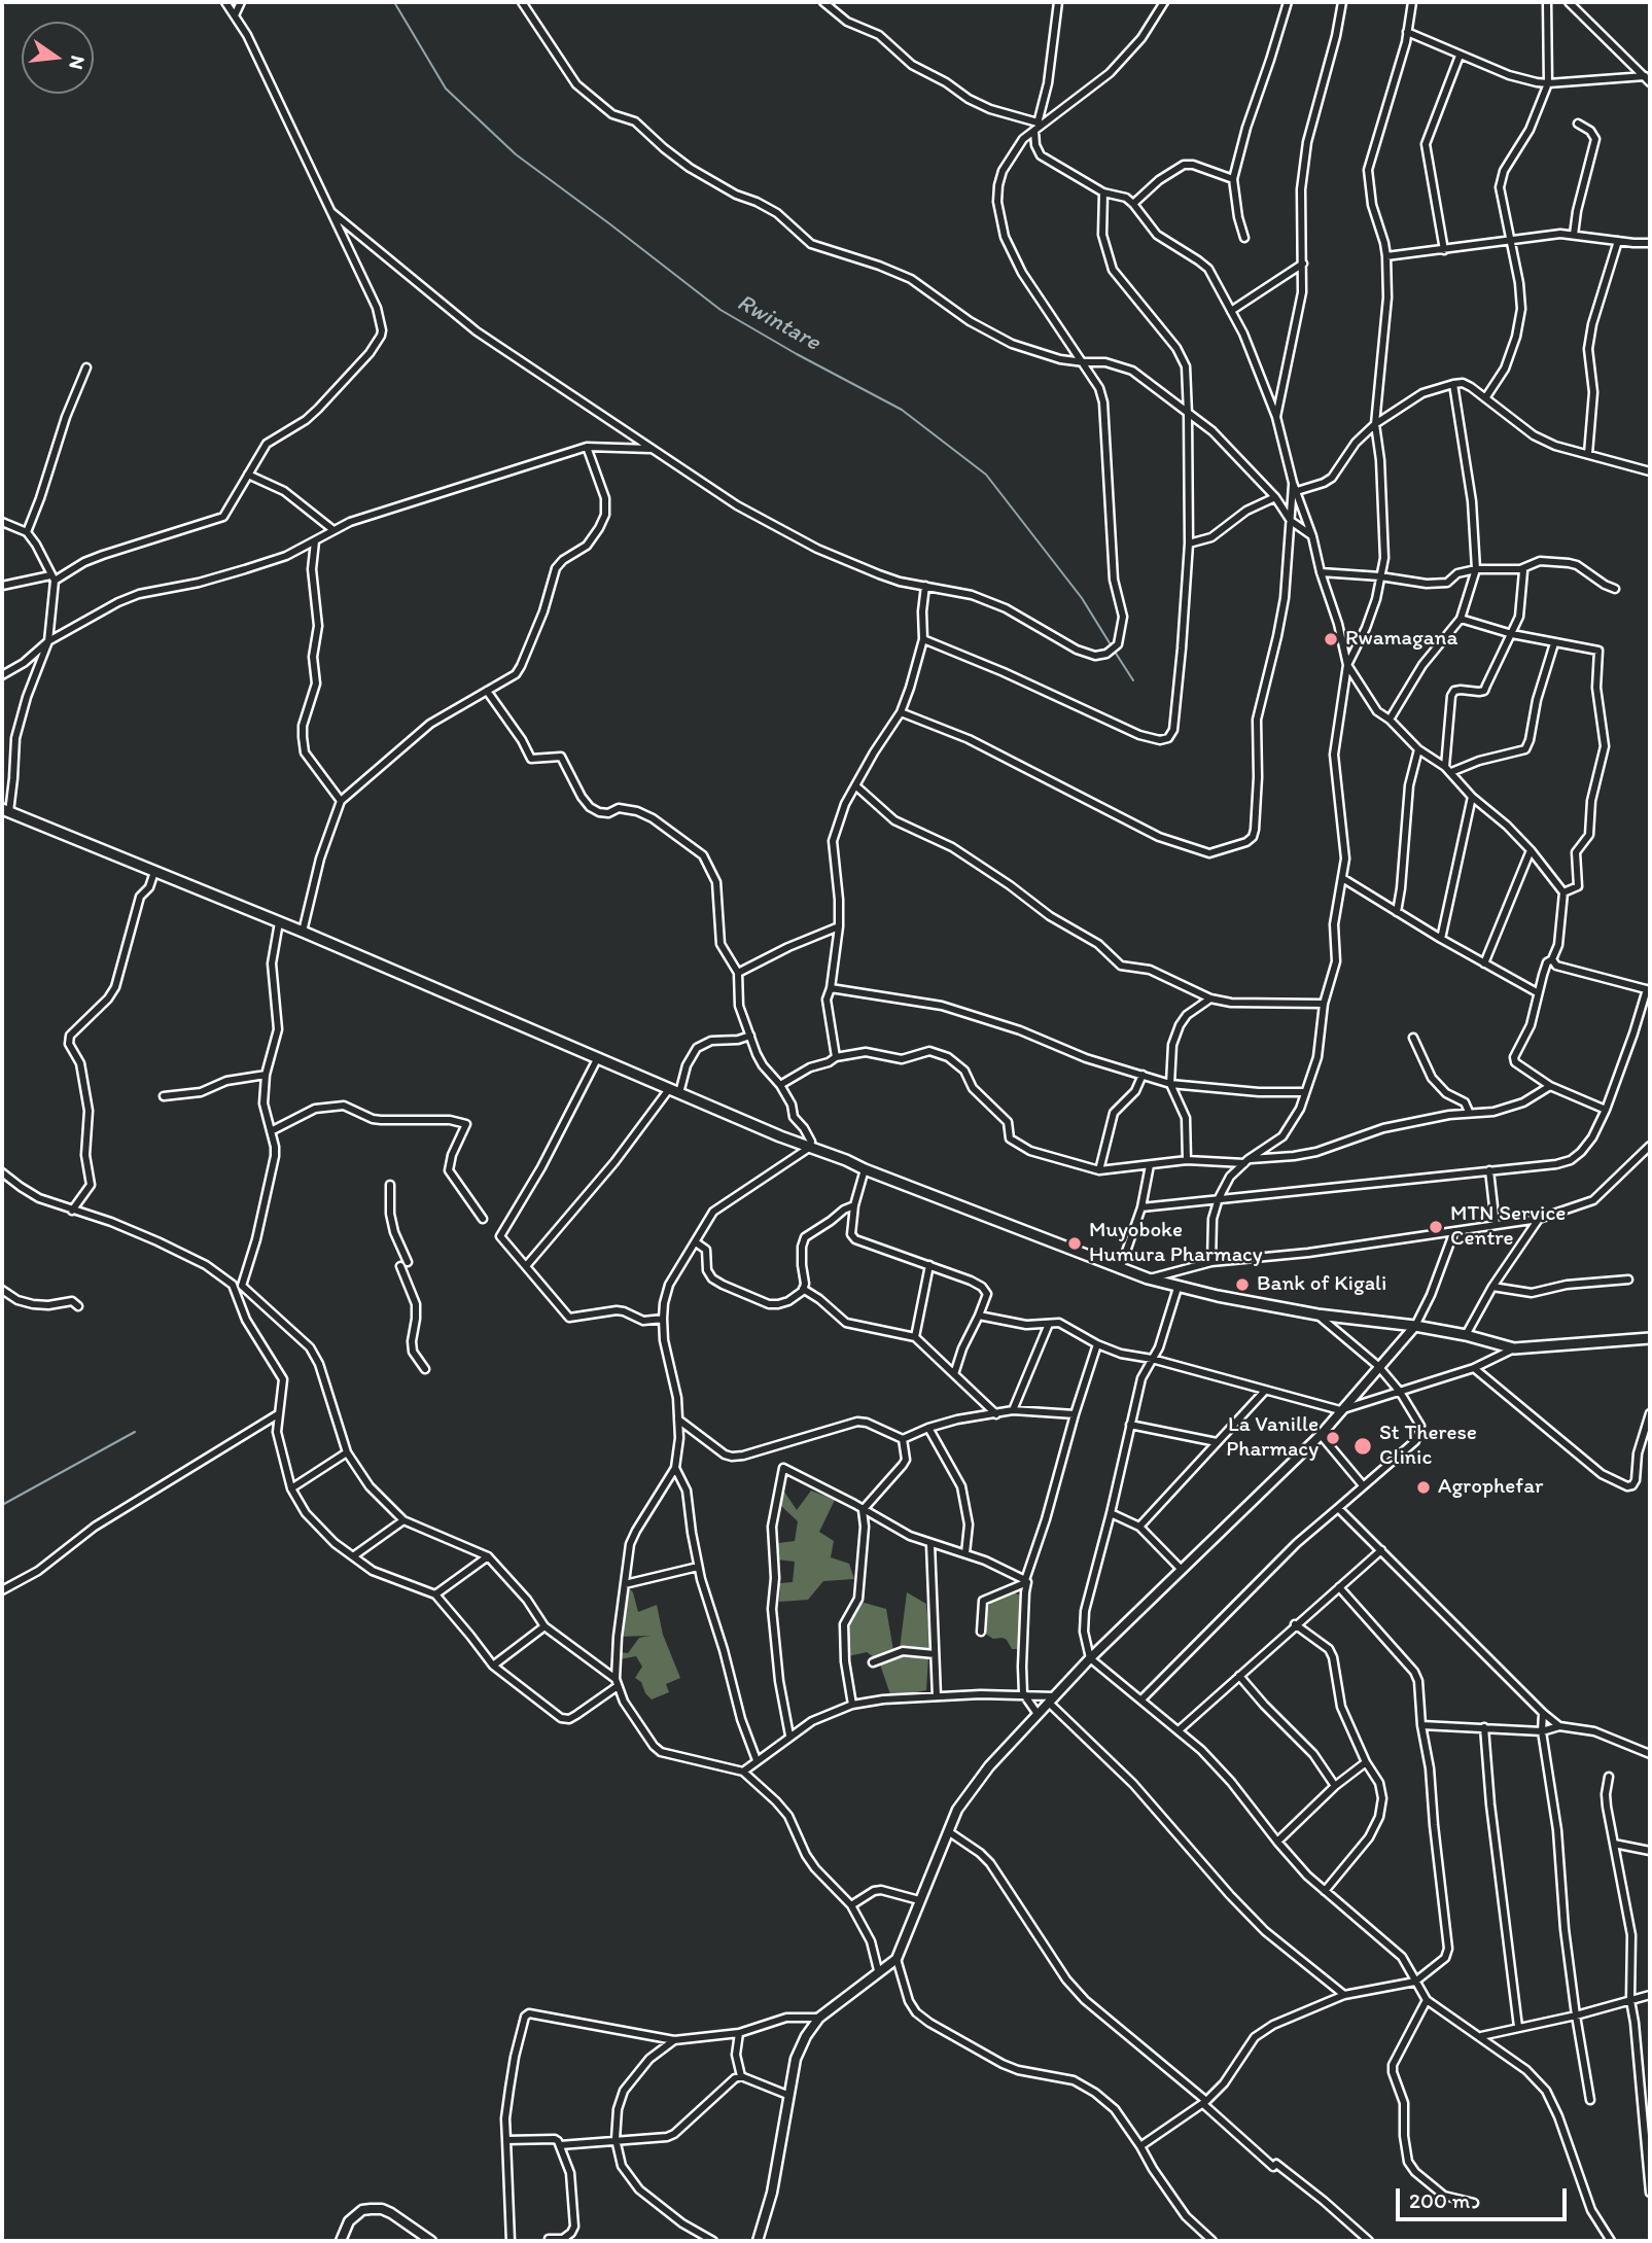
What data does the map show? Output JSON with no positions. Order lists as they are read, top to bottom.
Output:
{
  "water": ["Rwintare"],
  "places": [
    "Rwamagana",
    "MTN Service Centre",
    "Muyoboke Humura Pharmacy",
    "Bank of Kigali",
    "La Vanille Pharmacy",
    "St Therese Clinic",
    "Agrophefar"
  ],
  "scale_bar": "200 m",
  "north": "right"
}
